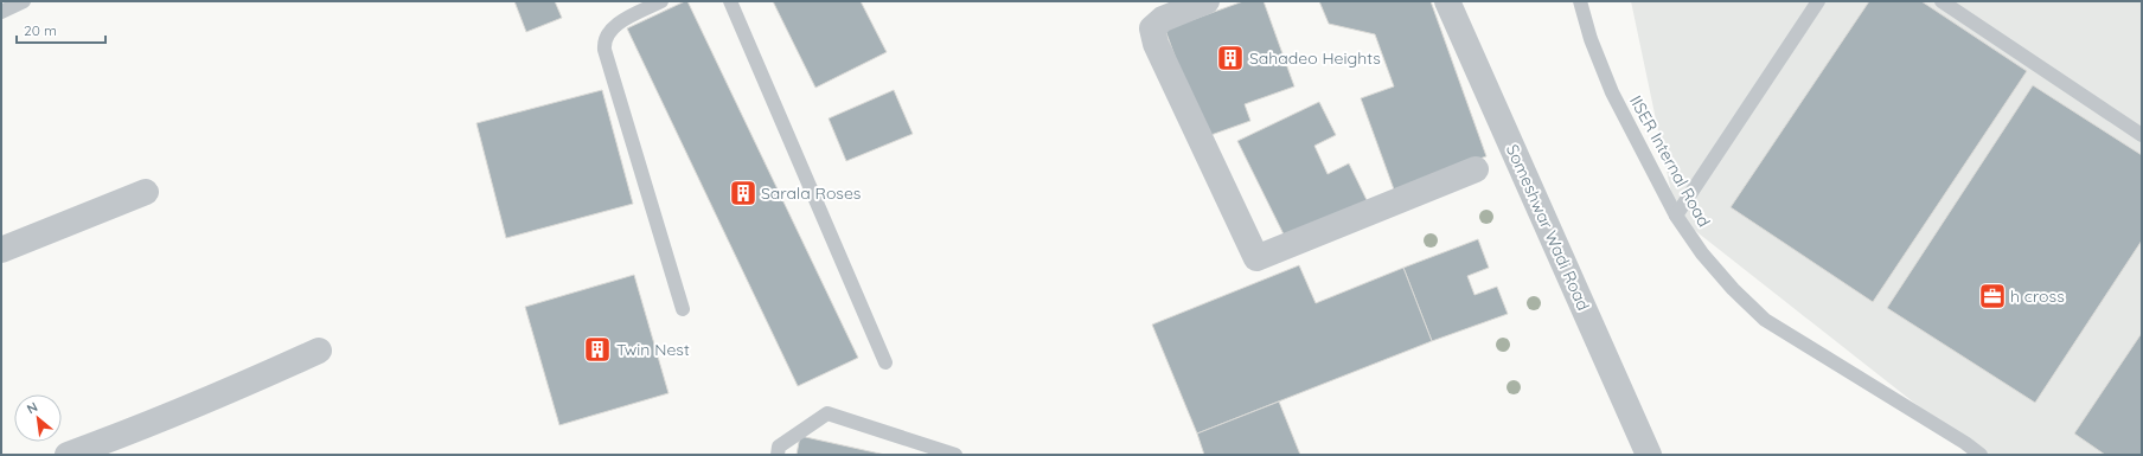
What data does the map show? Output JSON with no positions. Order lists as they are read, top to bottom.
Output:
{
  "streets": {
    "street": ["Someshwar Wadi Road"],
    "lane": ["IISER Internal Road"]
  },
  "places": {
    "building": ["Sahadeo Heights", "Sarala Roses", "Twin Nest"],
    "office": ["h cross"]
  },
  "scale_bar": "20 m",
  "north": "top left"
}
